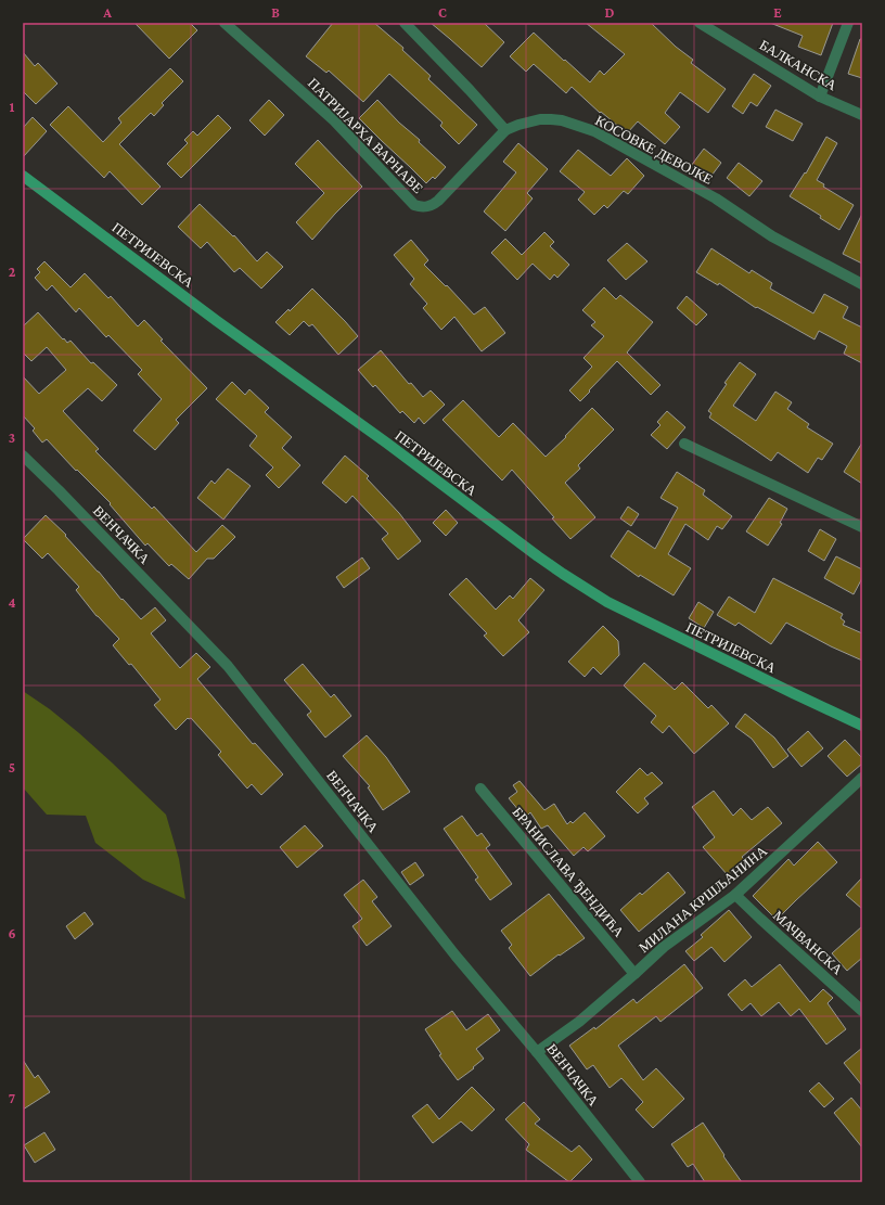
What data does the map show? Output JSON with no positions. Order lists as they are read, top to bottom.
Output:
{
  "streets": {
    "main road": ["ПЕТРИЈЕВСКА"],
    "street": [
      "БАЛКАНСКА",
      "ПАТРИЈАРХА ВАРНАВЕ",
      "КОСОВКЕ ДЕВОЈКЕ",
      "ВЕНЧАЧКА",
      "БРАНИСЛАВА ЂЕНДИЋА",
      "МИЛАНА КРШЉАНИНА",
      "МАЧВАНСКА"
    ]
  },
  "crossings": [
    ["ПАТРИЈАРХА ВАРНАВЕ", "КОСОВКЕ ДЕВОЈКЕ"],
    ["ВЕНЧАЧКА", "МИЛАНА КРШЉАНИНА"],
    ["БРАНИСЛАВА ЂЕНДИЋА", "МИЛАНА КРШЉАНИНА"],
    ["МИЛАНА КРШЉАНИНА", "МАЧВАНСКА"]
  ],
  "grid": {
    "columns": [
      "A",
      "B",
      "C",
      "D",
      "E"
    ],
    "rows": [
      "1",
      "2",
      "3",
      "4",
      "5",
      "6",
      "7"
    ]
  }
}
